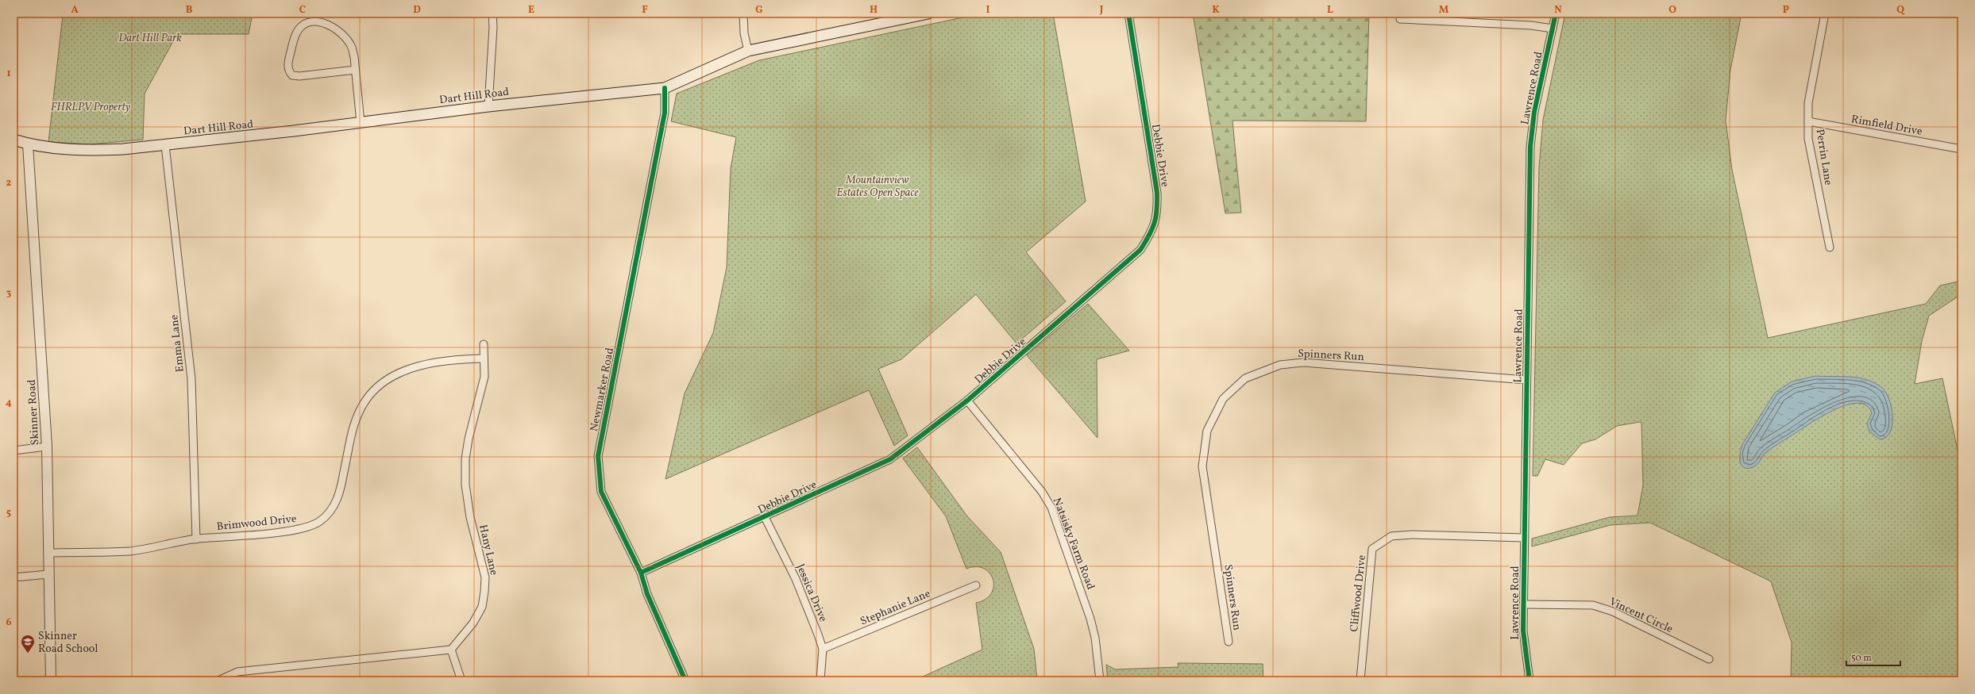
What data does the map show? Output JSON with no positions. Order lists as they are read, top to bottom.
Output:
{
  "streets": {
    "main road": ["Dart Hill Road"],
    "street": [
      "Lawrence Road",
      "Rimfield Drive",
      "Debbie Drive",
      "Perrin Lane",
      "Emma Lane",
      "Spinners Run",
      "Newmarker Road",
      "Skinner Road",
      "Brimwood Drive",
      "Natsisky Farm Road",
      "Hany Lane",
      "Jessica Drive",
      "Cliffwood Drive",
      "Stephanie Lane",
      "Vincent Circle"
    ]
  },
  "crossings": [
    ["Lawrence Road", "Spinners Run"],
    ["Lawrence Road", "Cliffwood Drive"],
    ["Lawrence Road", "Vincent Circle"],
    ["Dart Hill Road", "Emma Lane"],
    ["Dart Hill Road", "Newmarker Road"],
    ["Dart Hill Road", "Skinner Road"],
    ["Rimfield Drive", "Perrin Lane"],
    ["Debbie Drive", "Newmarker Road"],
    ["Debbie Drive", "Natsisky Farm Road"],
    ["Debbie Drive", "Jessica Drive"],
    ["Emma Lane", "Brimwood Drive"],
    ["Skinner Road", "Brimwood Drive"],
    ["Brimwood Drive", "Hany Lane"],
    ["Jessica Drive", "Stephanie Lane"]
  ],
  "parks": ["Dart Hill Park", "FHRLPV Property", "Mountainview Estates Open Space"],
  "places": {
    "school or university": ["Skinner Road School"]
  },
  "scale_bar": "50 m",
  "grid": {
    "columns": [
      "A",
      "B",
      "C",
      "D",
      "E",
      "F",
      "G",
      "H",
      "I",
      "J",
      "K",
      "L",
      "M",
      "N",
      "O",
      "P",
      "Q"
    ],
    "rows": [
      "1",
      "2",
      "3",
      "4",
      "5",
      "6"
    ]
  }
}
